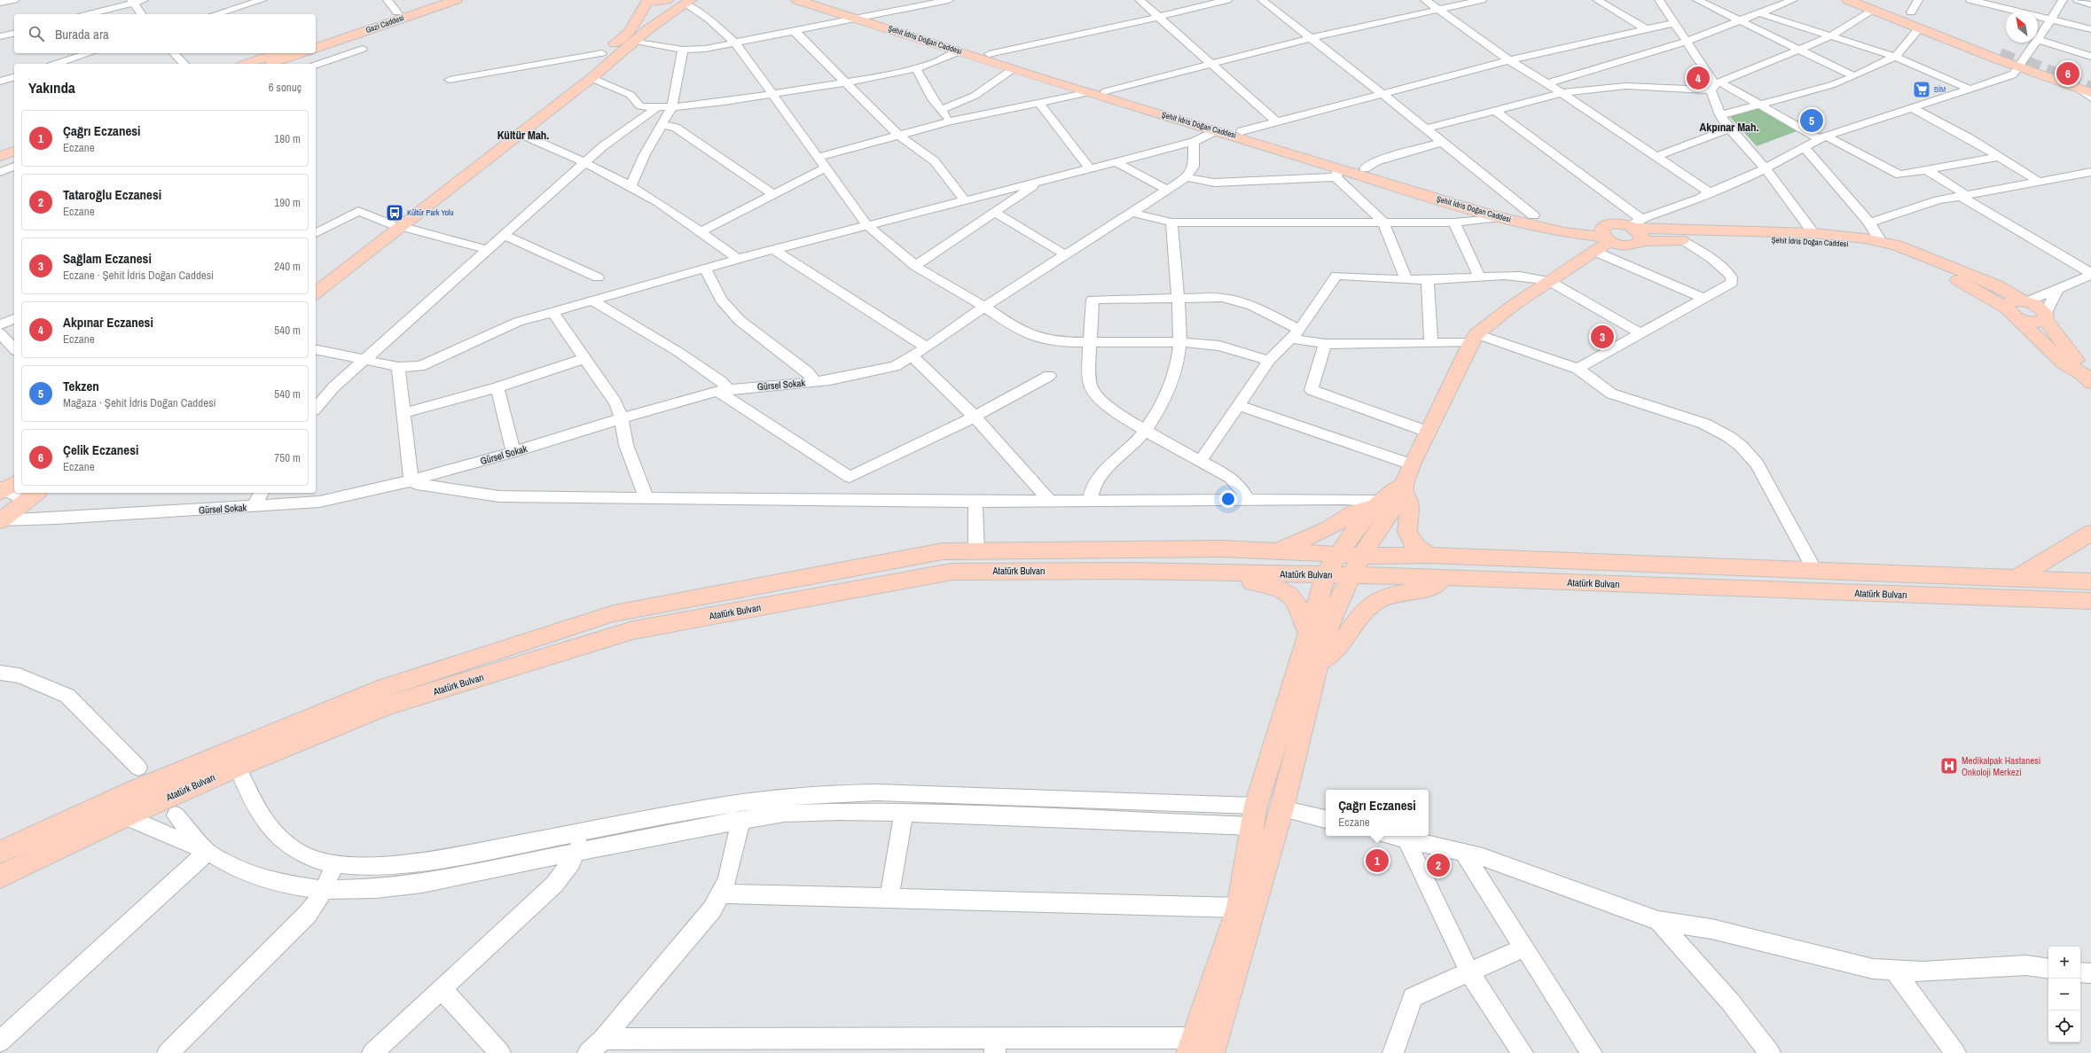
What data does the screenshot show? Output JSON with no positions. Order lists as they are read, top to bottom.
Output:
{
  "streets": {
    "main road": ["Gazi Caddesi", "Şehit İdris Doğan Caddesi", "Atatürk Bulvarı"],
    "street": ["Gürsel Sokak"]
  },
  "districts": ["Akpınar Mah.", "Kültür Mah."],
  "places": {
    "supermarket": ["BİM"],
    "bus stop": ["Kültür Park Yolu"],
    "hospital": ["Medikalpak Hastanesi Onkoloji Merkezi"]
  },
  "north": "top left",
  "page": {
    "search": "Burada ara",
    "pins": [
      "6",
      "4",
      "5",
      "3",
      "1",
      "2"
    ],
    "heading": ["Yakında", "6 sonuç"],
    "list": [
      {
        "mark": "1",
        "name": "Çağrı Eczanesi",
        "note": "Eczane",
        "value": "180 m"
      },
      {
        "mark": "2",
        "name": "Tataroğlu Eczanesi",
        "note": "Eczane",
        "value": "190 m"
      },
      {
        "mark": "3",
        "name": "Sağlam Eczanesi",
        "note": "Eczane · Şehit İdris Doğan Caddesi",
        "value": "240 m"
      },
      {
        "mark": "4",
        "name": "Akpınar Eczanesi",
        "note": "Eczane",
        "value": "540 m"
      },
      {
        "mark": "5",
        "name": "Tekzen",
        "note": "Mağaza · Şehit İdris Doğan Caddesi",
        "value": "540 m"
      },
      {
        "mark": "6",
        "name": "Çelik Eczanesi",
        "note": "Eczane",
        "value": "750 m"
      }
    ],
    "popup": ["Çağrı Eczanesi", "Eczane"],
    "map_buttons": ["+", "−"]
  }
}
